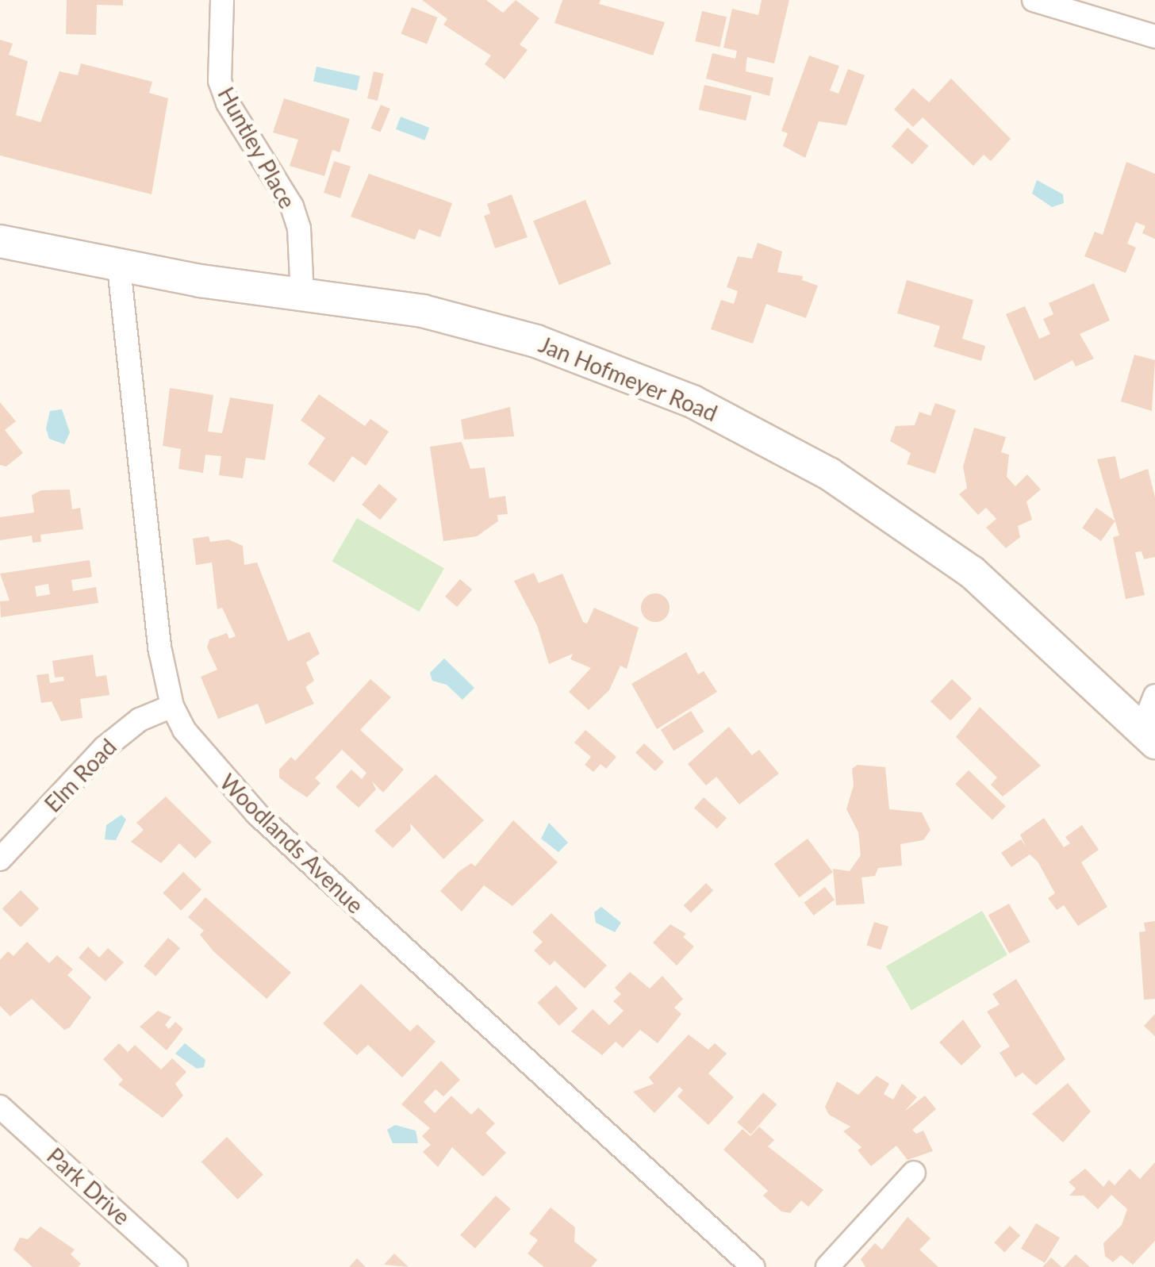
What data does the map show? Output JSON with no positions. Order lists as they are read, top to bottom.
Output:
{
  "streets": {
    "street": [
      "Huntley Place",
      "Jan Hofmeyer Road",
      "Elm Road",
      "Woodlands Avenue",
      "Park Drive"
    ]
  },
  "crossings": [
    ["Huntley Place", "Jan Hofmeyer Road"],
    ["Jan Hofmeyer Road", "Woodlands Avenue"],
    ["Elm Road", "Woodlands Avenue"]
  ]
}
